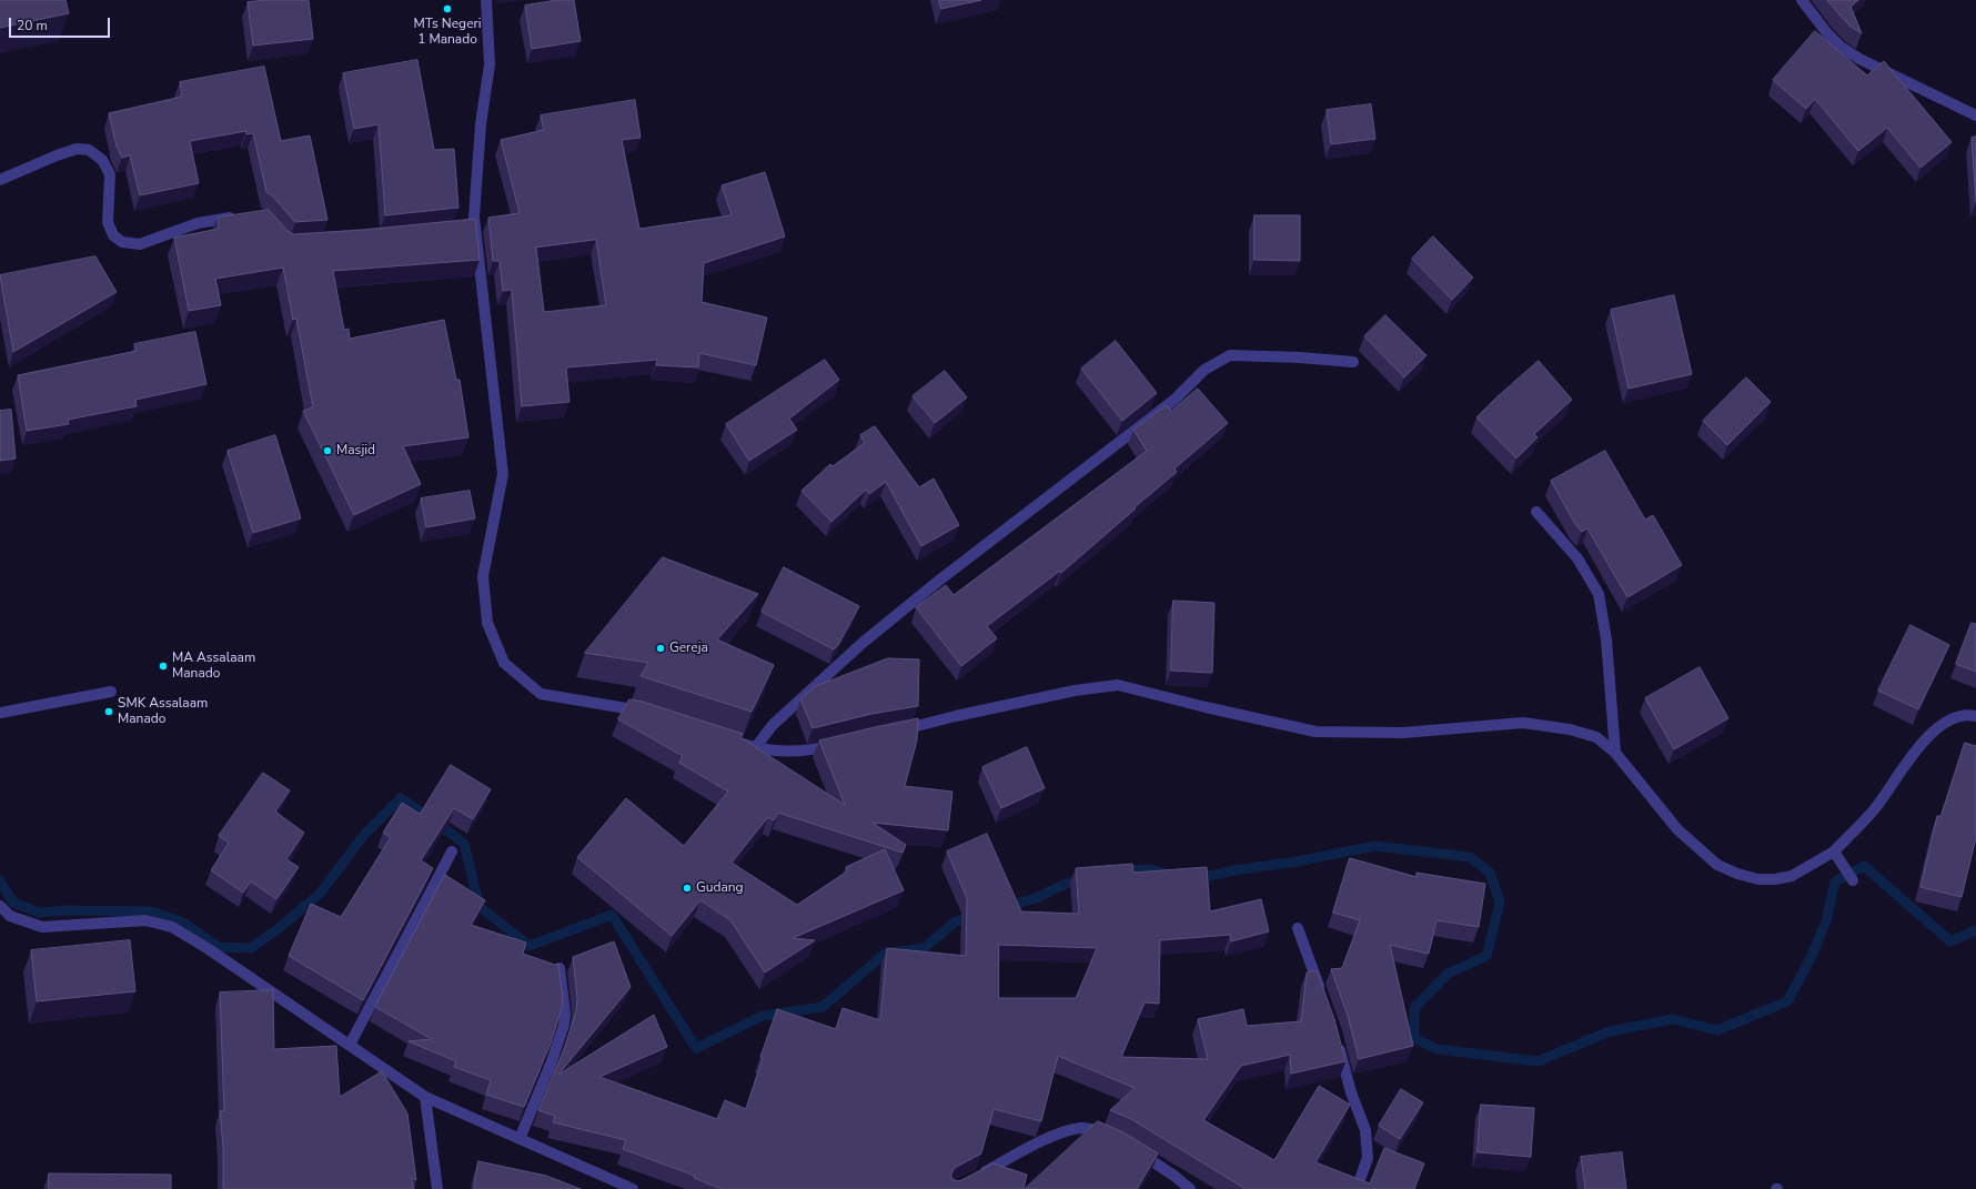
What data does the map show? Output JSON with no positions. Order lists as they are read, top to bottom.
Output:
{
  "places": [
    "MTs Negeri 1 Manado",
    "Masjid",
    "Gereja",
    "MA Assalaam Manado",
    "SMK Assalaam Manado",
    "Gudang"
  ],
  "scale_bar": "20 m"
}
